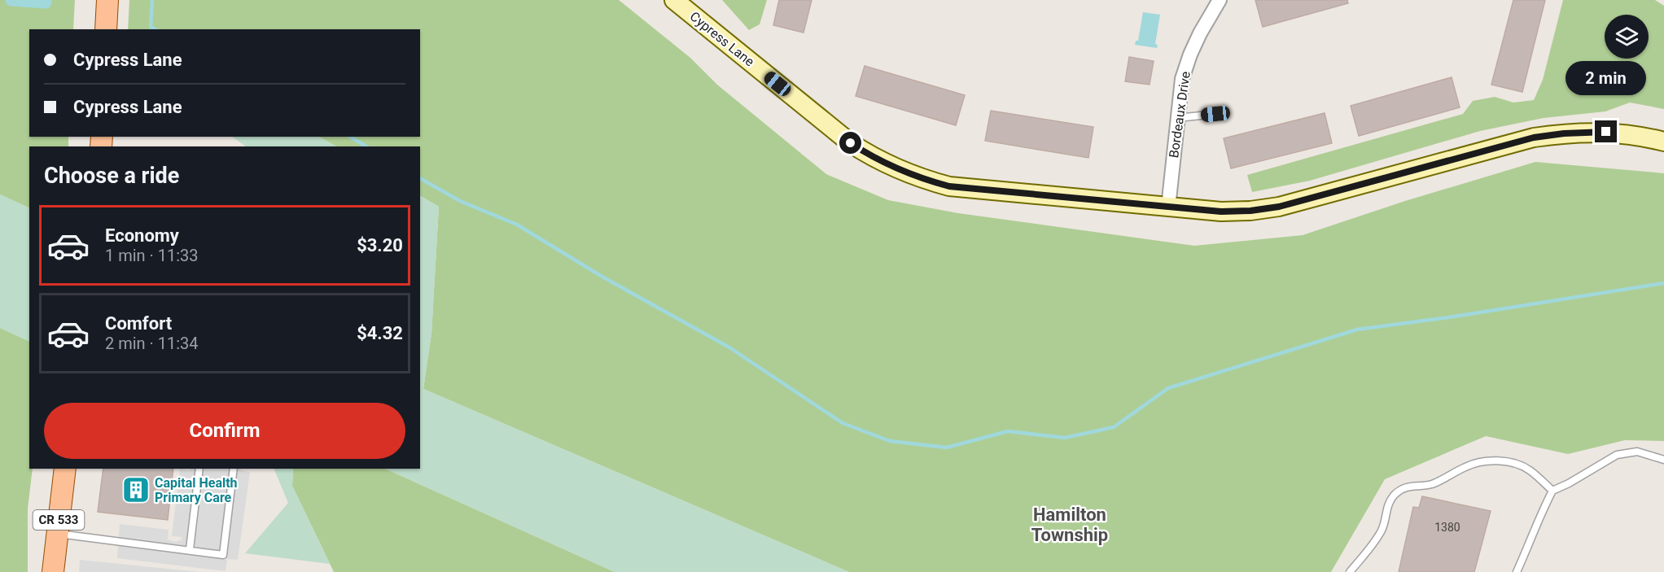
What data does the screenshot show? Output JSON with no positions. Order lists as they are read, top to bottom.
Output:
{
  "streets": {
    "main road": ["CR 533"],
    "street": ["Cypress Lane", "Bordeaux Drive"]
  },
  "crossings": [
    ["Cypress Lane", "Bordeaux Drive"]
  ],
  "districts": ["Hamilton Township"],
  "places": {
    "building": ["Capital Health Primary Care"]
  },
  "house_numbers": ["1380"],
  "page": {
    "banner": ["Cypress Lane", "Cypress Lane"],
    "bubble": "2 min",
    "heading": "Choose a ride",
    "list": [
      {
        "name": "Economy",
        "note": "1 min · 11:33",
        "value": "$3.20"
      },
      {
        "name": "Comfort",
        "note": "2 min · 11:34",
        "value": "$4.32"
      }
    ],
    "buttons": "Confirm"
  }
}
